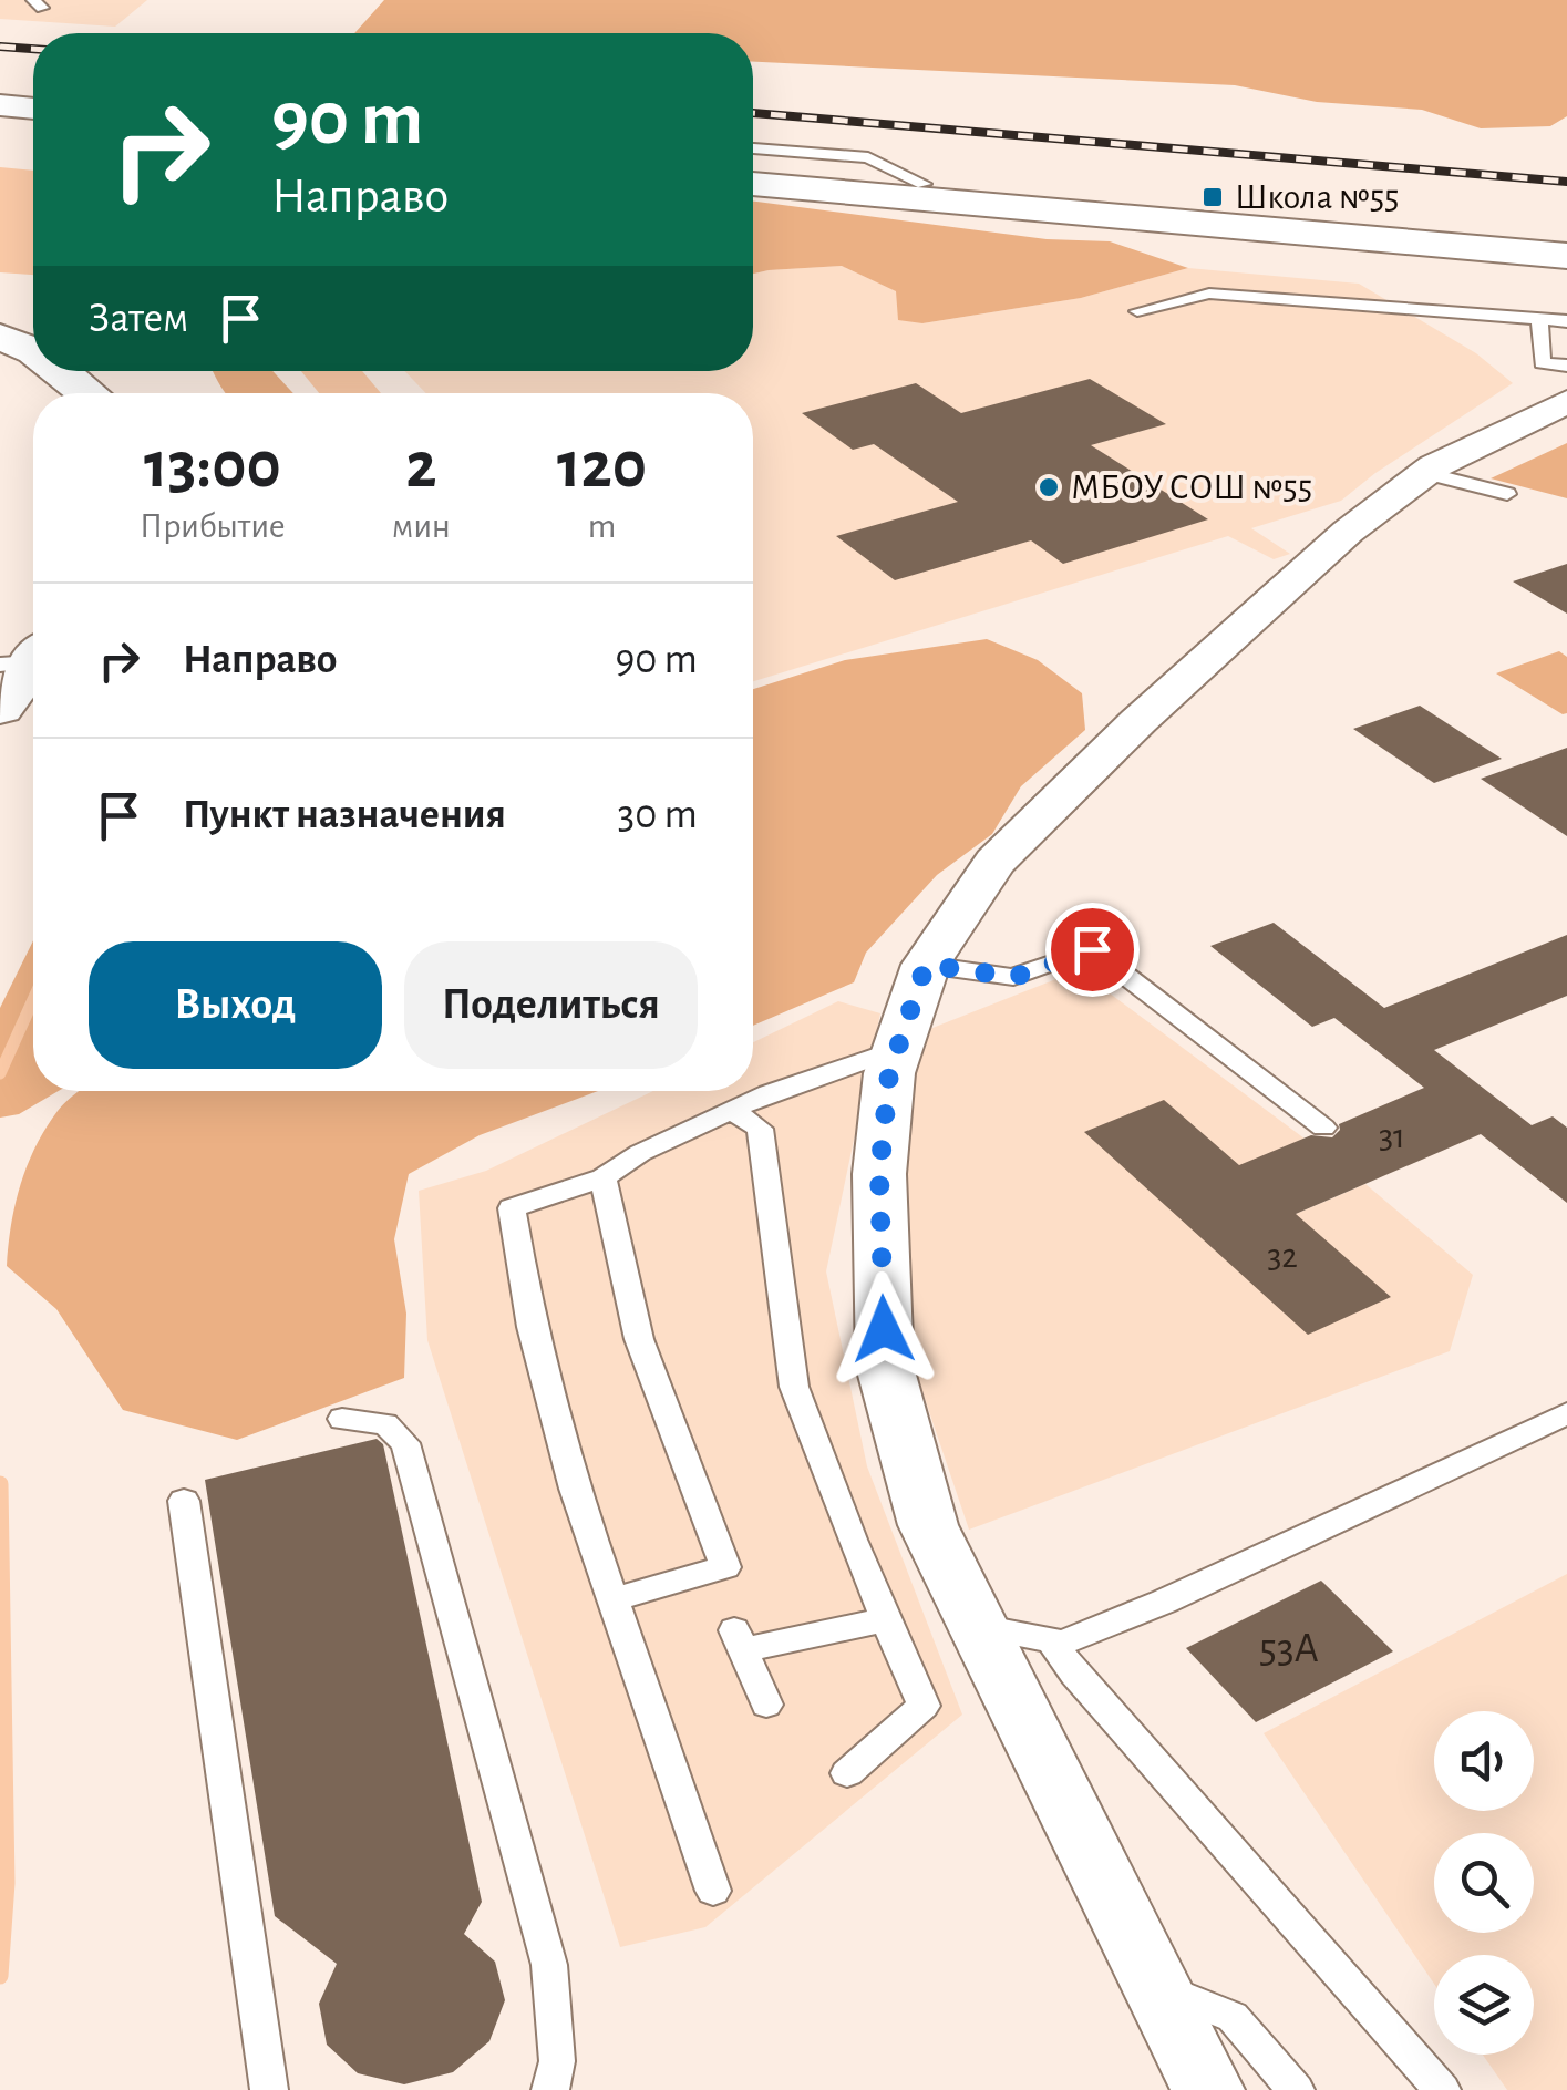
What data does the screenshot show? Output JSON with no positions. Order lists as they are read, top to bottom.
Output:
{
  "places": {
    "transit": ["Школа №55"],
    "other": ["МБОУ СОШ №55"]
  },
  "house_numbers": ["31", "32", "53А"],
  "page": {
    "turn": ["90 m", "Направо"],
    "then": "Затем",
    "eta": [
      "13:00",
      "Прибытие",
      "2",
      "мин",
      "120",
      "m"
    ],
    "list": [
      {
        "name": "Направо",
        "value": "90 m"
      },
      {
        "name": "Пункт назначения",
        "value": "30 m"
      }
    ],
    "buttons": ["Выход", "Поделиться"]
  }
}
